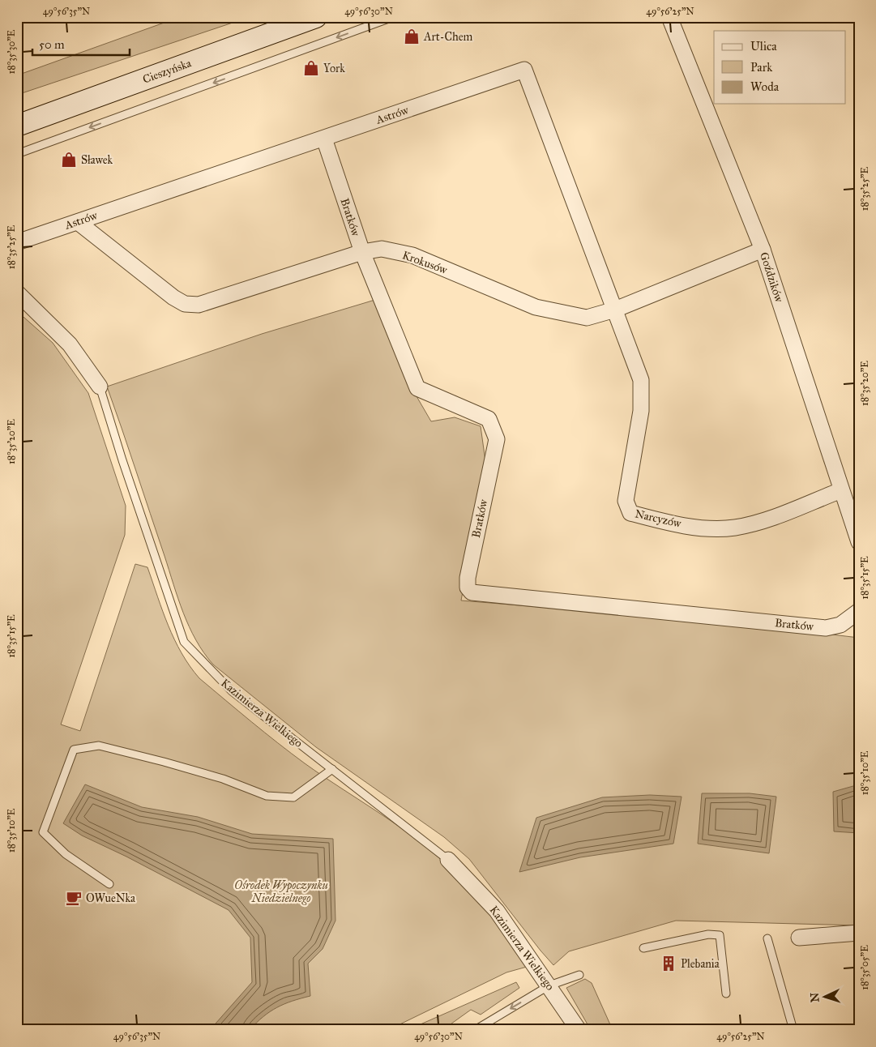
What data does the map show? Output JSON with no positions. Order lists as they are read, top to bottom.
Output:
{
  "streets": {
    "main road": ["Cieszyńska"],
    "street": [
      "Astrów",
      "Bratków",
      "Krokusów",
      "Goździków",
      "Narcyzów",
      "Kazimierza Wielkiego"
    ]
  },
  "crossings": [
    ["Astrów", "Bratków"],
    ["Astrów", "Krokusów"],
    ["Astrów", "Narcyzów"],
    ["Bratków", "Krokusów"],
    ["Krokusów", "Goździków"],
    ["Krokusów", "Narcyzów"],
    ["Goździków", "Narcyzów"]
  ],
  "parks": ["Ośrodek Wypoczynku Niedzielnego"],
  "places": {
    "shop": ["Art-Chem", "York", "Sławek"],
    "cafe": ["OWueNka"],
    "building": ["Plebania"]
  },
  "legend": ["Ulica", "Park", "Woda"],
  "scale_bar": "50 m",
  "north": "left",
  "coordinates": [
    "49°56'35\"N",
    "49°56'30\"N",
    "49°56'25\"N",
    "18°35'30\"E",
    "18°35'25\"E",
    "18°35'20\"E",
    "18°35'15\"E",
    "18°35'10\"E",
    "18°35'05\"E"
  ]
}
